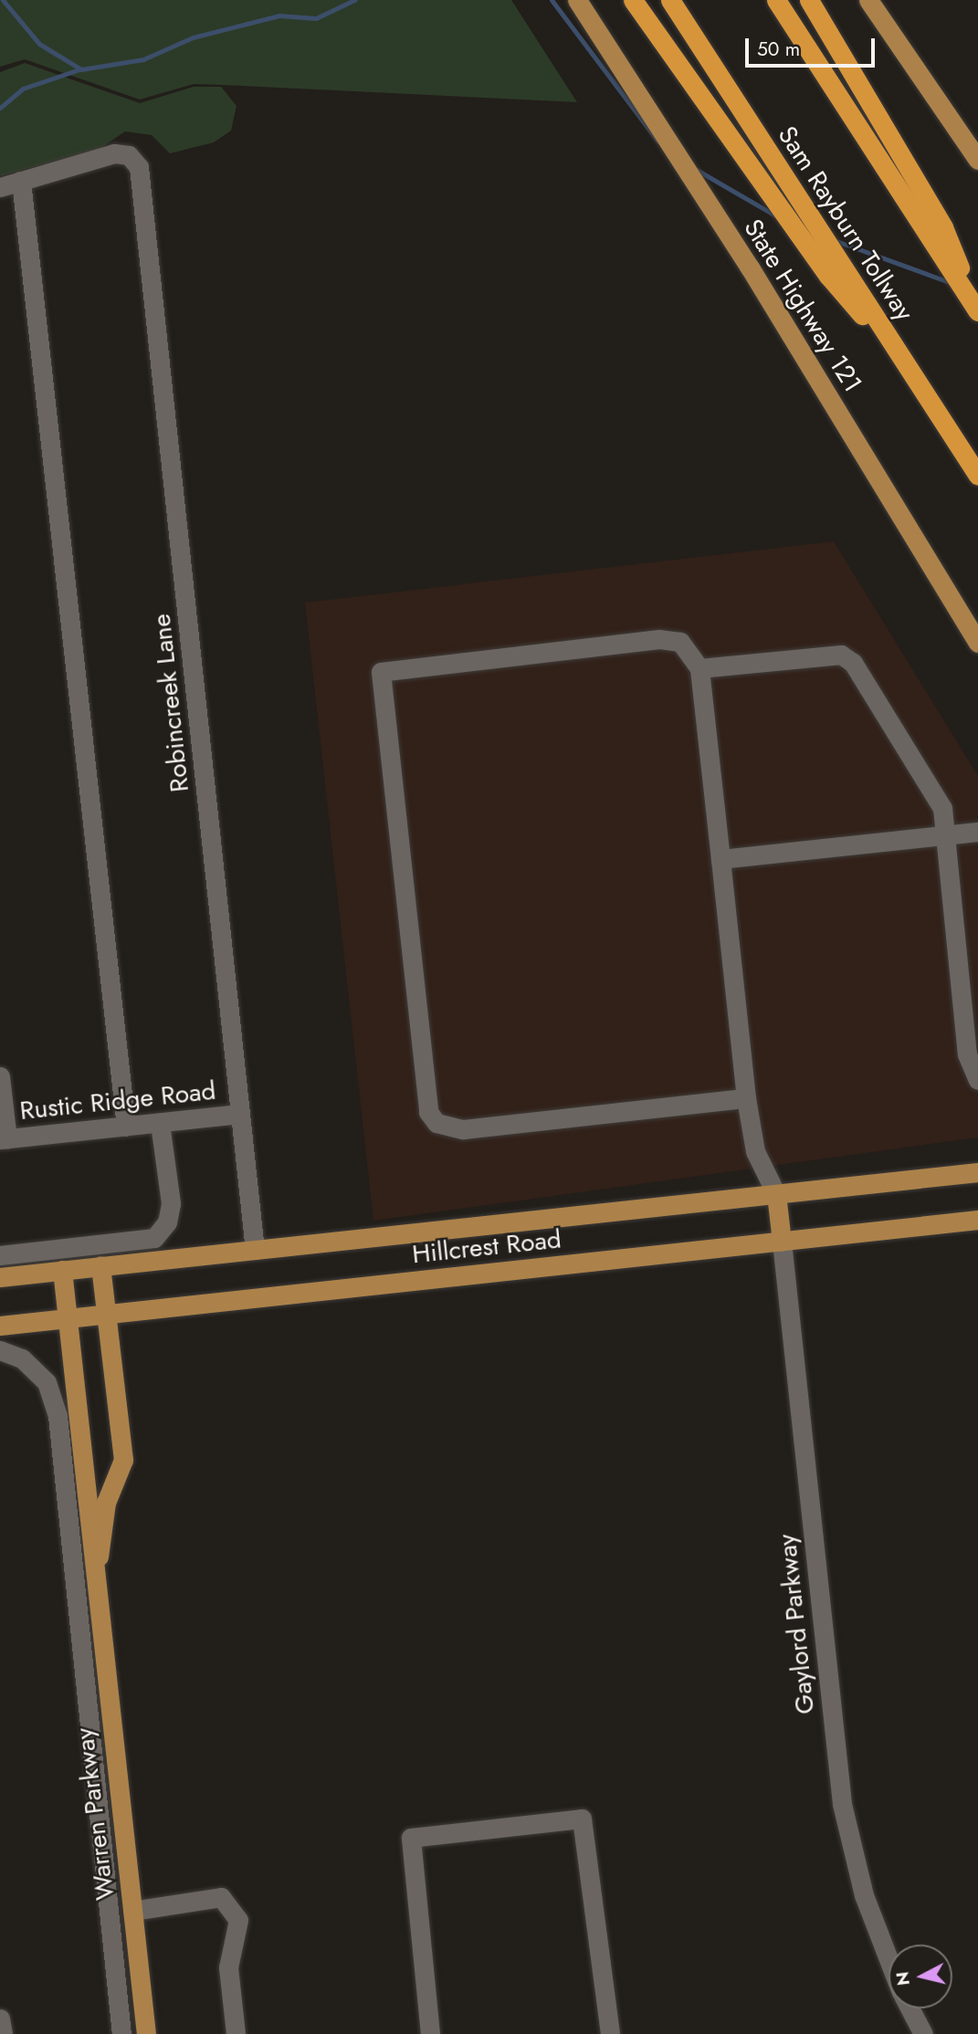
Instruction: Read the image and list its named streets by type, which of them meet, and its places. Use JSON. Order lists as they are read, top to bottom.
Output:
{
  "streets": {
    "highway": ["Sam Rayburn Tollway"],
    "main road": ["State Highway 121", "Hillcrest Road", "Warren Parkway"],
    "street": ["Robincreek Lane", "Rustic Ridge Road", "Gaylord Parkway"]
  },
  "crossings": [
    ["Robincreek Lane", "Rustic Ridge Road"],
    ["Robincreek Lane", "Hillcrest Road"],
    ["Hillcrest Road", "Gaylord Parkway"],
    ["Hillcrest Road", "Warren Parkway"]
  ],
  "scale_bar": "50 m",
  "north": "left"
}
